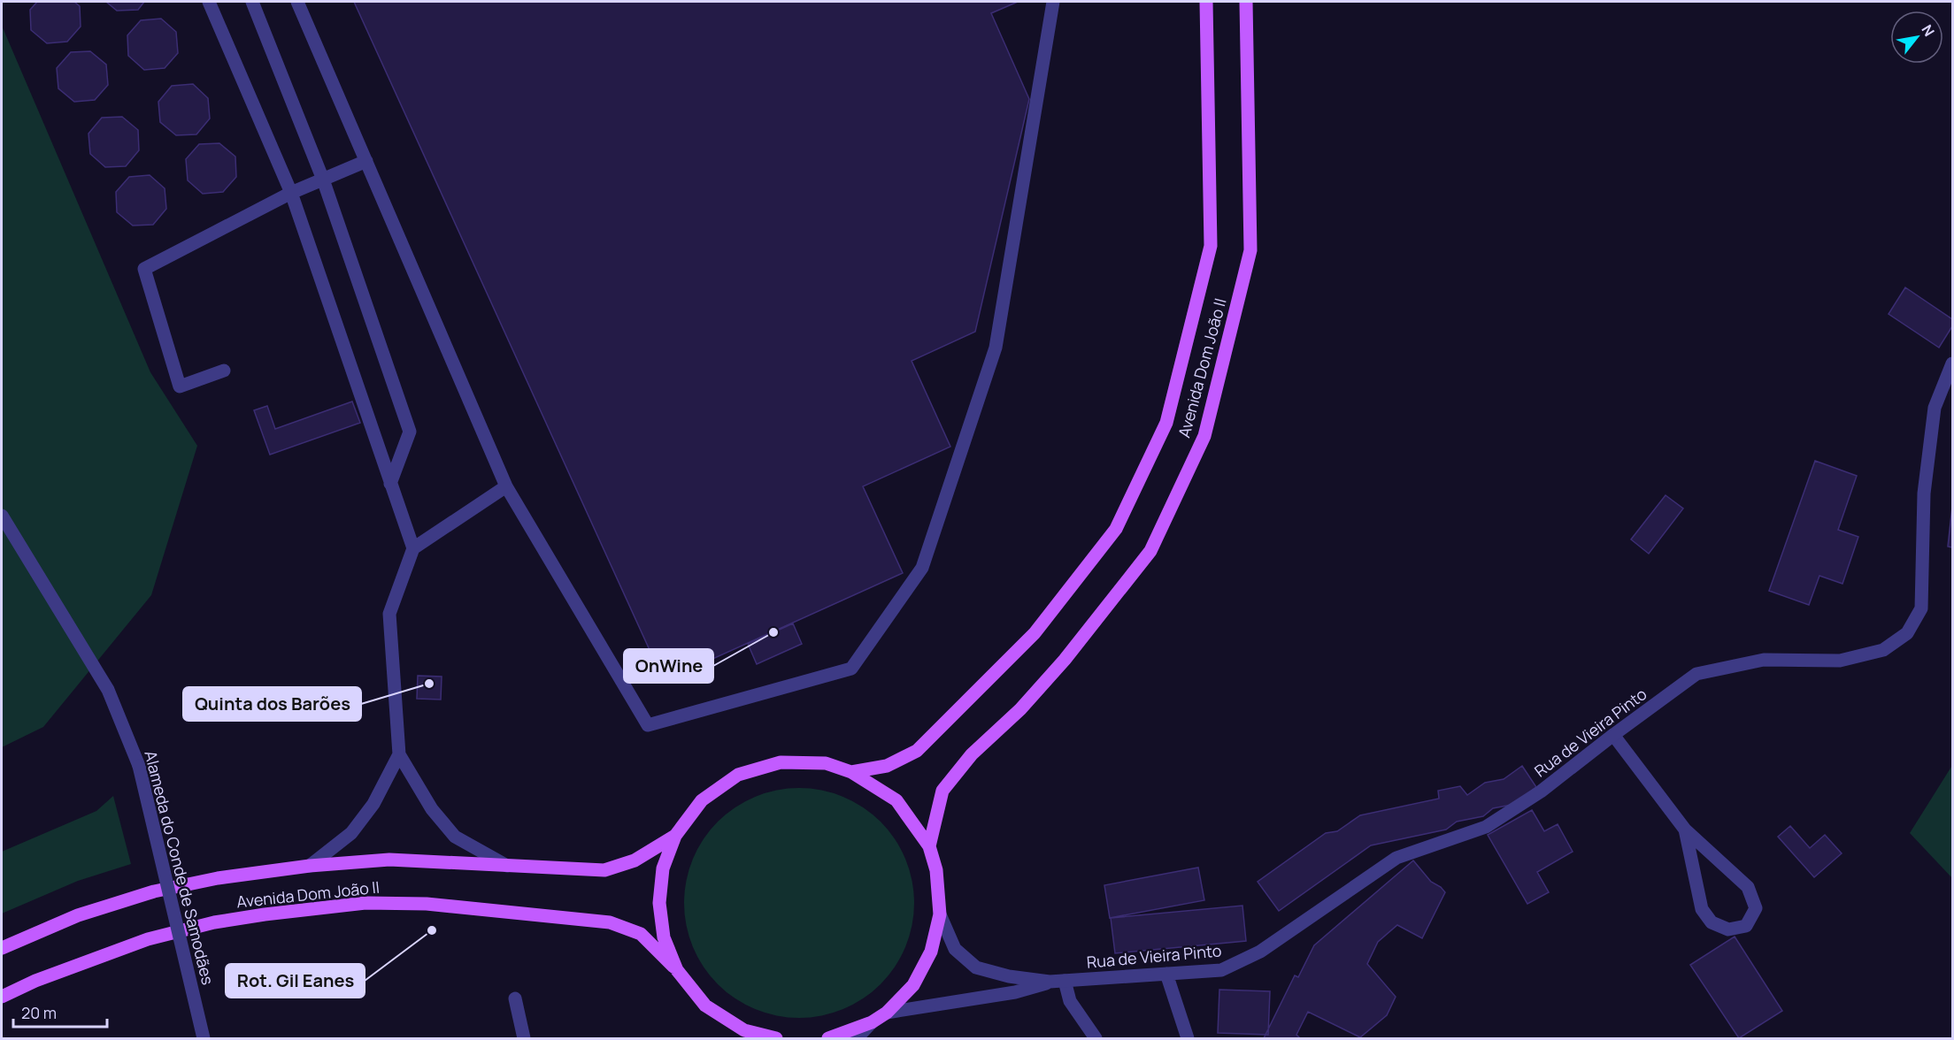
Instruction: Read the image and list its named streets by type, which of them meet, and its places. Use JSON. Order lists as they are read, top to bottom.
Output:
{
  "streets": {
    "main road": ["Avenida Dom João II"],
    "street": ["Rua de Vieira Pinto", "Alameda do Conde de Samodães"]
  },
  "places": ["OnWine", "Quinta dos Barões", "Rot. Gil Eanes"],
  "scale_bar": "20 m",
  "north": "top right"
}
